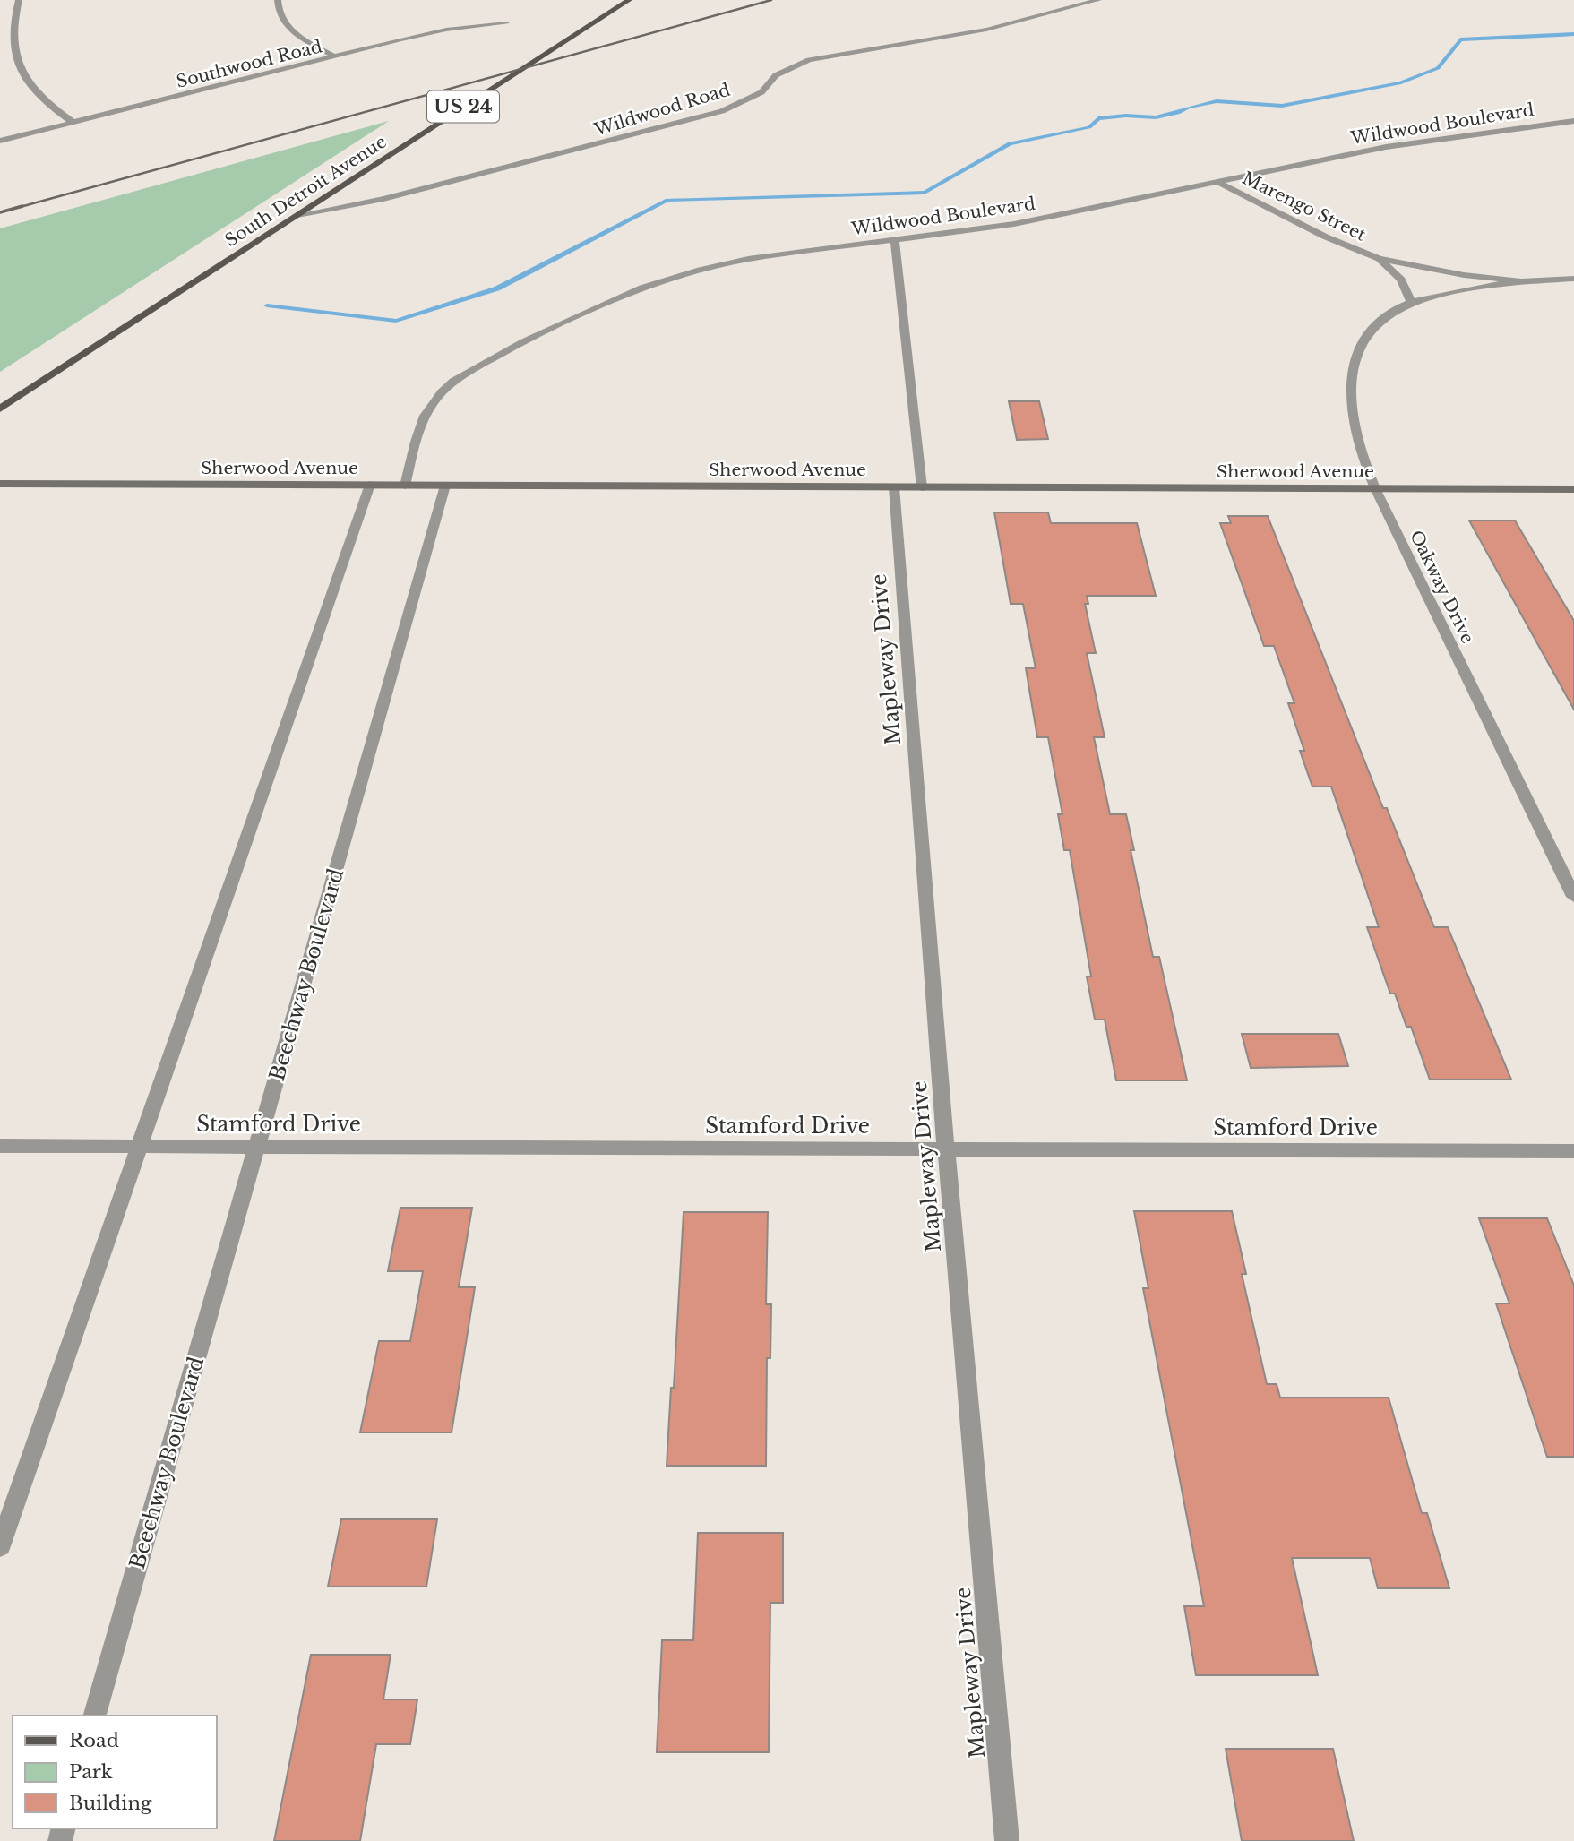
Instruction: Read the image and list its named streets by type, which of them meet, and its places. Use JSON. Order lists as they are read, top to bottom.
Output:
{
  "streets": {
    "main road": ["US 24", "South Detroit Avenue"],
    "street": [
      "Southwood Road",
      "Wildwood Road",
      "Wildwood Boulevard",
      "Marengo Street",
      "Sherwood Avenue",
      "Oakway Drive",
      "Mapleway Drive",
      "Beechway Boulevard",
      "Stamford Drive"
    ]
  },
  "crossings": [
    ["Wildwood Road", "South Detroit Avenue"],
    ["Wildwood Boulevard", "Marengo Street"],
    ["Wildwood Boulevard", "Sherwood Avenue"],
    ["Marengo Street", "Oakway Drive"],
    ["Sherwood Avenue", "Oakway Drive"],
    ["Sherwood Avenue", "Mapleway Drive"],
    ["Sherwood Avenue", "Beechway Boulevard"],
    ["Mapleway Drive", "Stamford Drive"],
    ["Beechway Boulevard", "Stamford Drive"]
  ],
  "legend": ["Road", "Park", "Building"]
}
